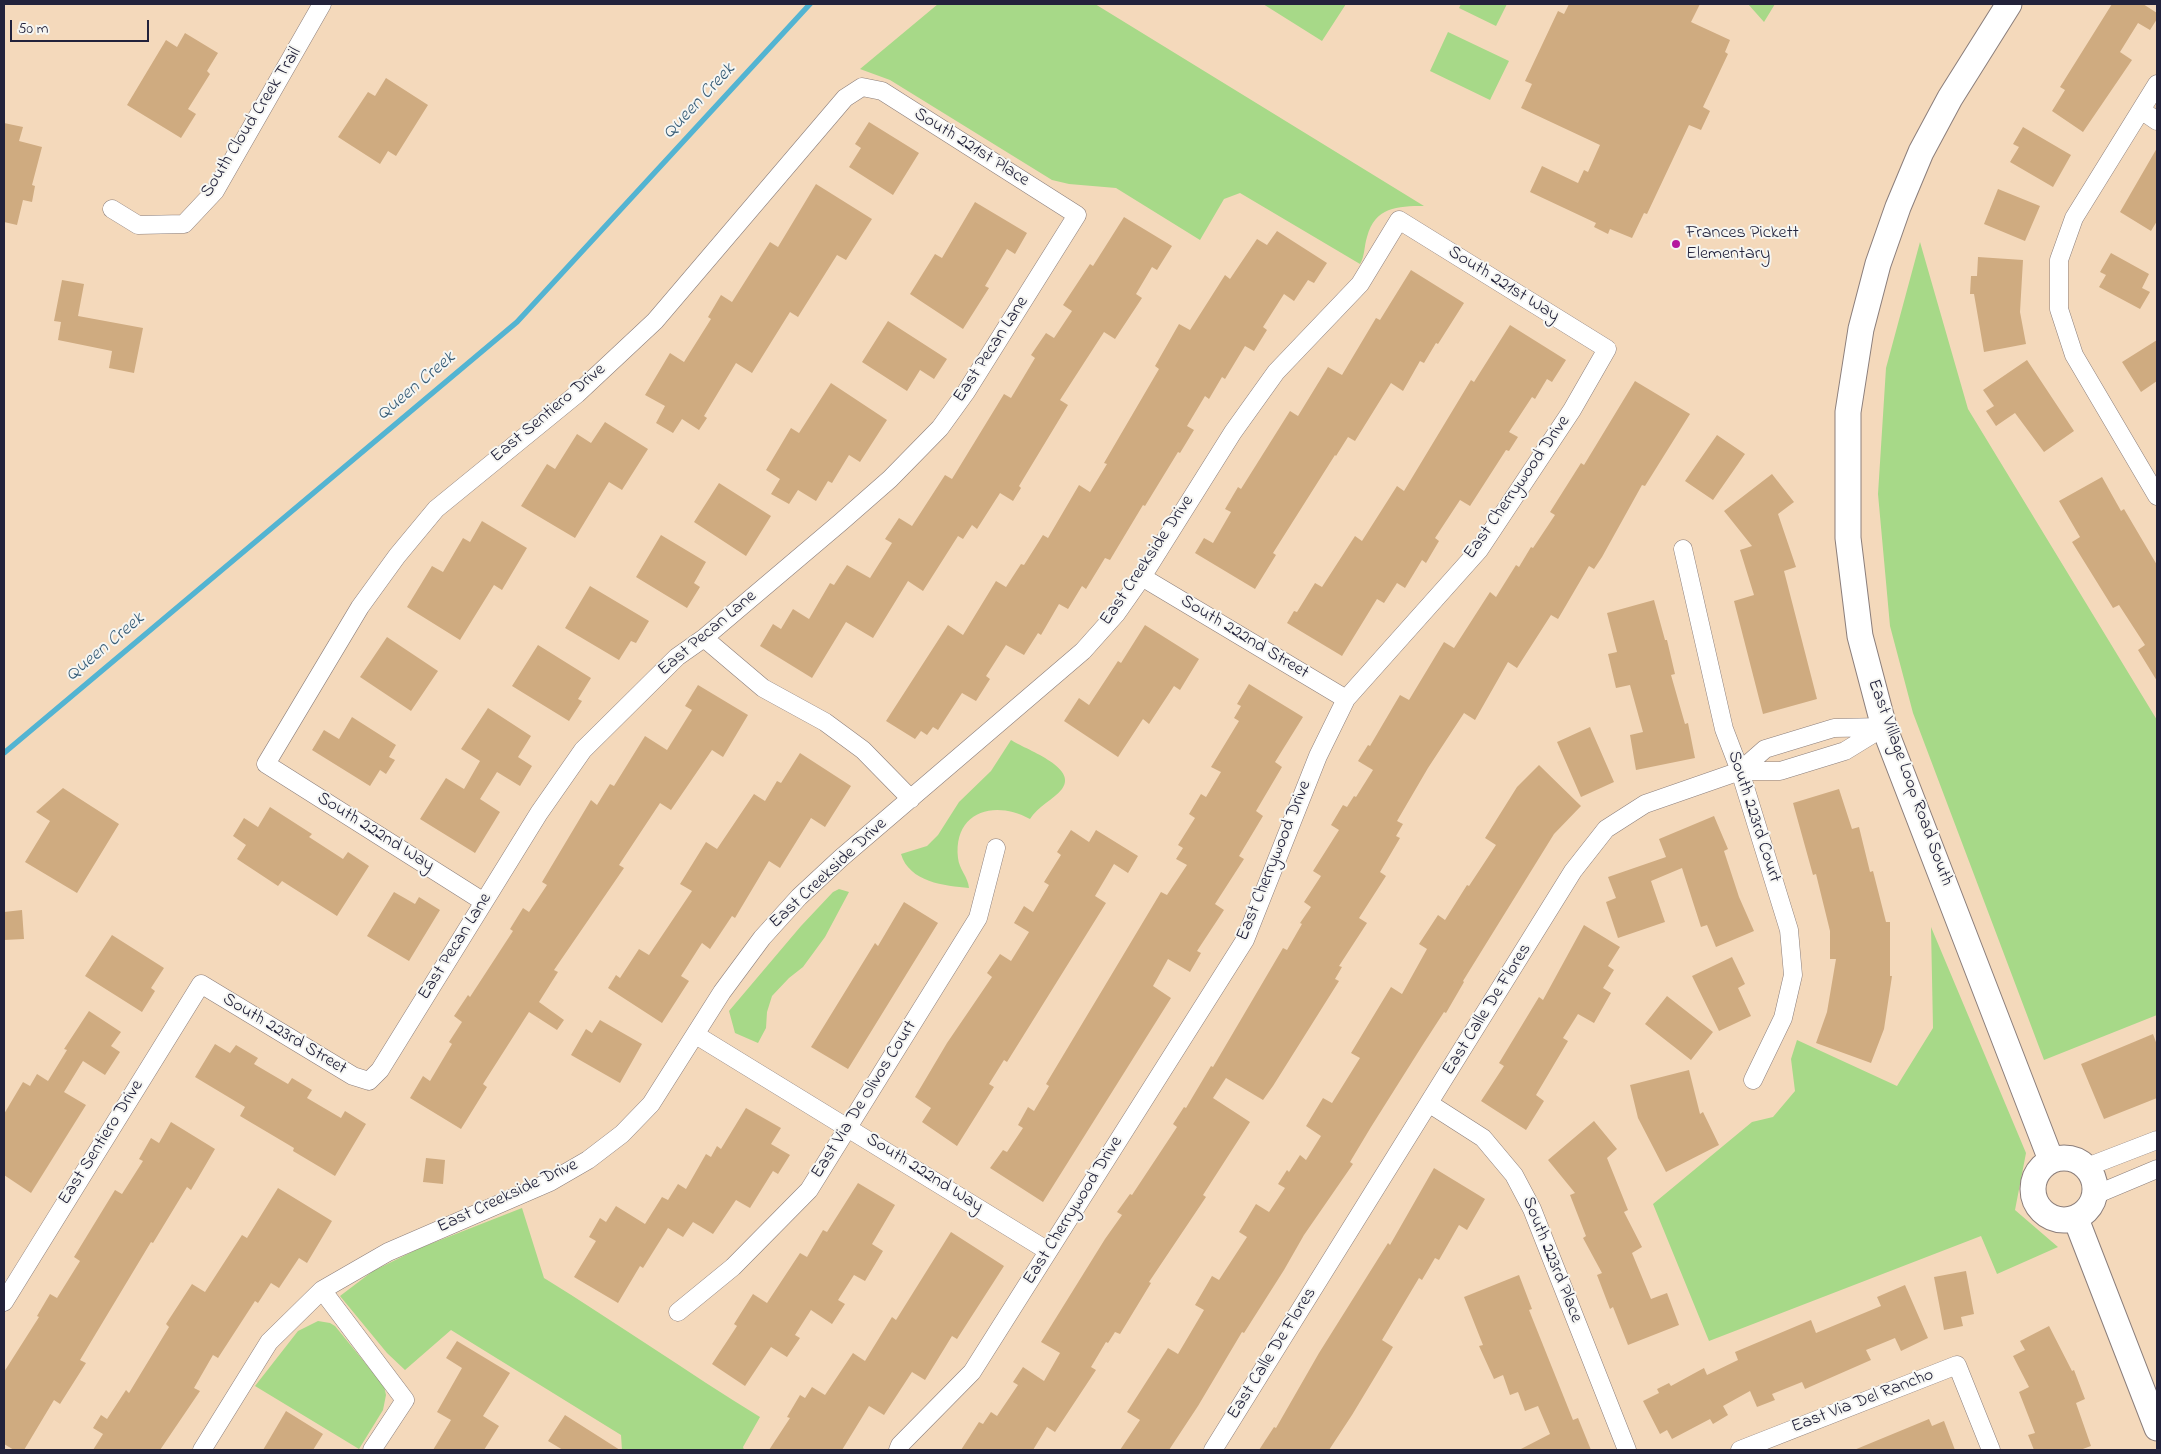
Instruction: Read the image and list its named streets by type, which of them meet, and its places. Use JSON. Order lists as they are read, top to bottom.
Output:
{
  "streets": {
    "street": [
      "South Cloud Creek Trail",
      "South 221st Place",
      "South 221st Way",
      "East Pecan Lane",
      "East Sentiero Drive",
      "East Cherrywood Drive",
      "East Creekside Drive",
      "South 222nd Street",
      "East Village Loop Road South",
      "South 223rd Court",
      "South 222nd Way",
      "East Calle De Flores",
      "South 223rd Street",
      "East Via De Olivos Court",
      "South 223rd Place",
      "East Via Del Rancho"
    ]
  },
  "crossings": [
    ["South 221st Place", "East Pecan Lane"],
    ["South 221st Place", "East Sentiero Drive"],
    ["South 221st Way", "East Cherrywood Drive"],
    ["South 221st Way", "East Creekside Drive"],
    ["East Pecan Lane", "South 222nd Way"],
    ["East Pecan Lane", "South 223rd Street"],
    ["East Sentiero Drive", "South 222nd Way"],
    ["East Sentiero Drive", "South 223rd Street"],
    ["East Cherrywood Drive", "South 222nd Street"],
    ["East Cherrywood Drive", "South 222nd Way"],
    ["East Creekside Drive", "South 222nd Street"],
    ["East Creekside Drive", "South 222nd Way"],
    ["East Village Loop Road South", "East Calle De Flores"],
    ["South 223rd Court", "East Calle De Flores"],
    ["South 222nd Way", "East Via De Olivos Court"],
    ["East Calle De Flores", "South 223rd Place"]
  ],
  "water": ["Queen Creek"],
  "places": ["Frances Pickett Elementary"],
  "scale_bar": "50 m"
}
